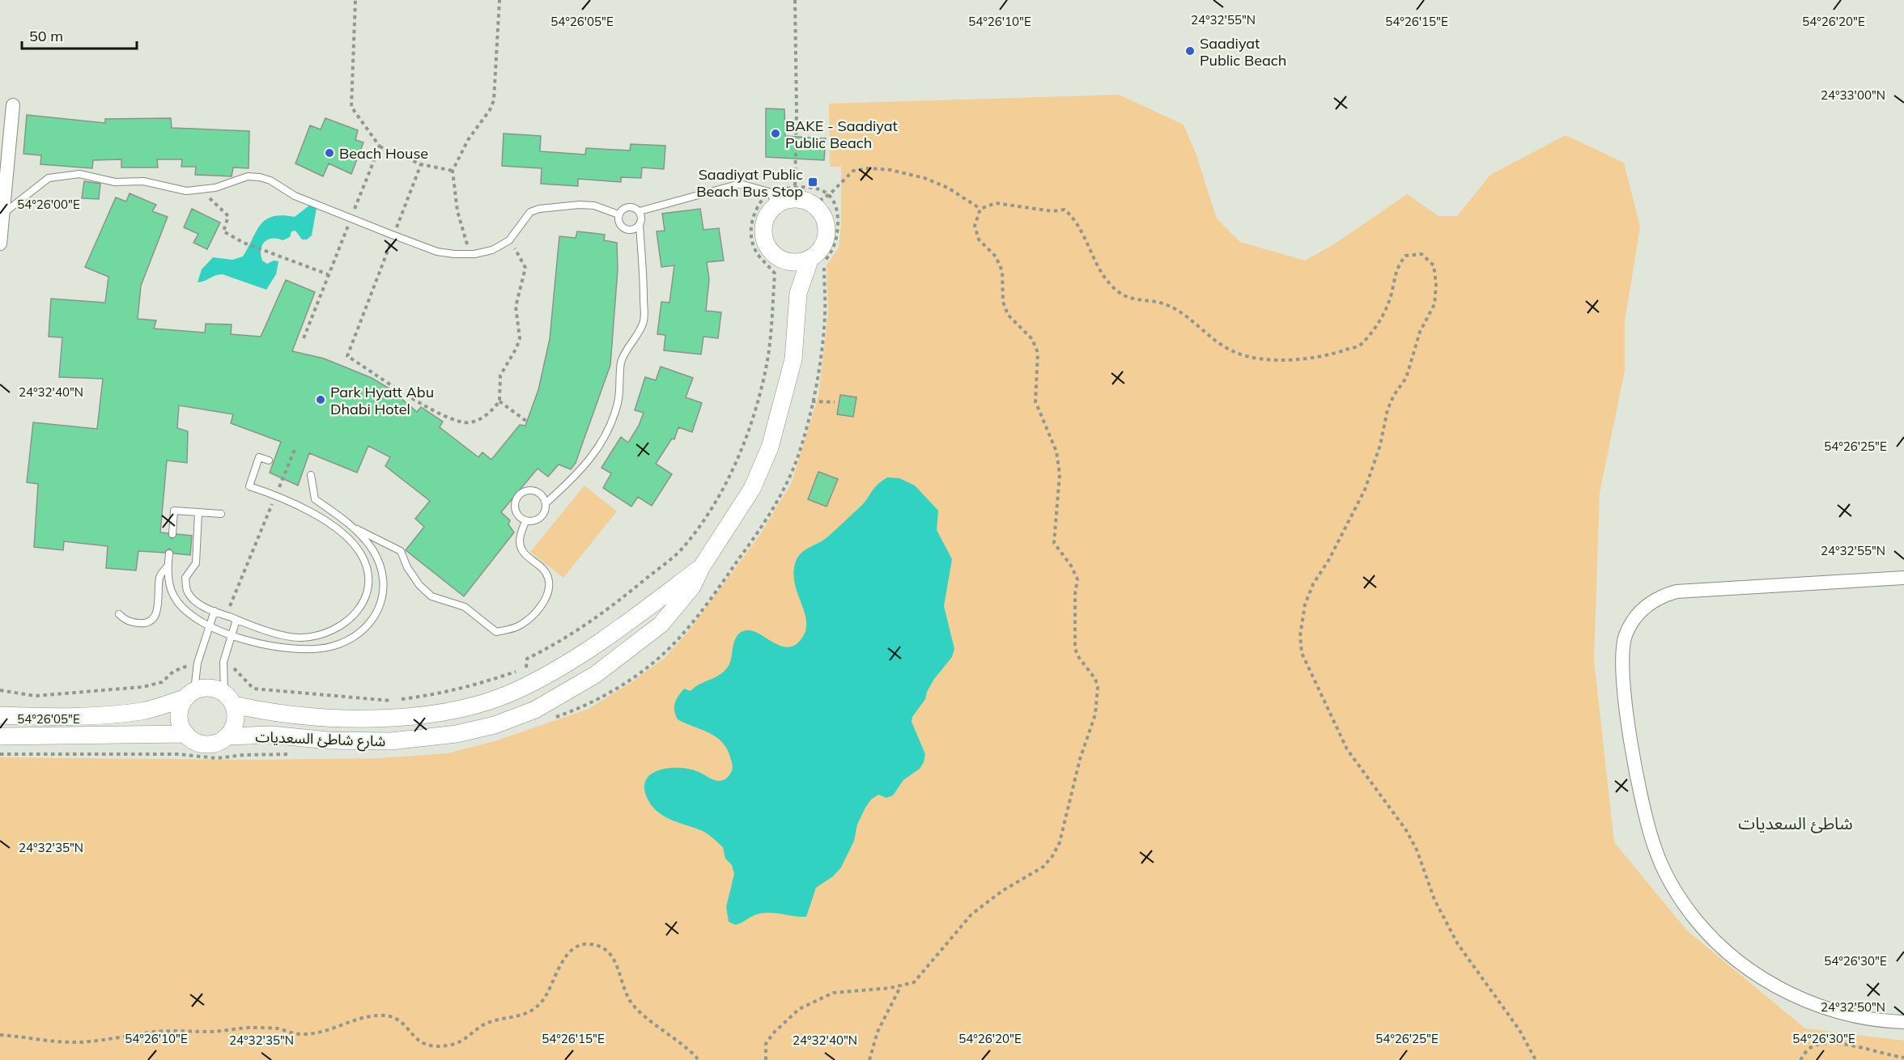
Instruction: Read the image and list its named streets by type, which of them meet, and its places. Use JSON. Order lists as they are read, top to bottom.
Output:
{
  "streets": {
    "street": ["شارع شاطئ السعديات"]
  },
  "districts": ["شاطئ السعديات"],
  "places": {
    "other": [
      "Saadiyat Public Beach",
      "BAKE - Saadiyat Public Beach",
      "Beach House",
      "Park Hyatt Abu Dhabi Hotel"
    ],
    "transit": ["Saadiyat Public Beach Bus Stop"]
  },
  "scale_bar": "50 m",
  "coordinates": [
    "24°32'55\"N",
    "54°26'05\"E",
    "54°26'10\"E",
    "54°26'15\"E",
    "54°26'20\"E",
    "24°33'00\"N",
    "54°26'00\"E",
    "24°32'40\"N",
    "54°26'25\"E",
    "24°32'35\"N",
    "54°26'30\"E",
    "24°32'50\"N"
  ]
}
